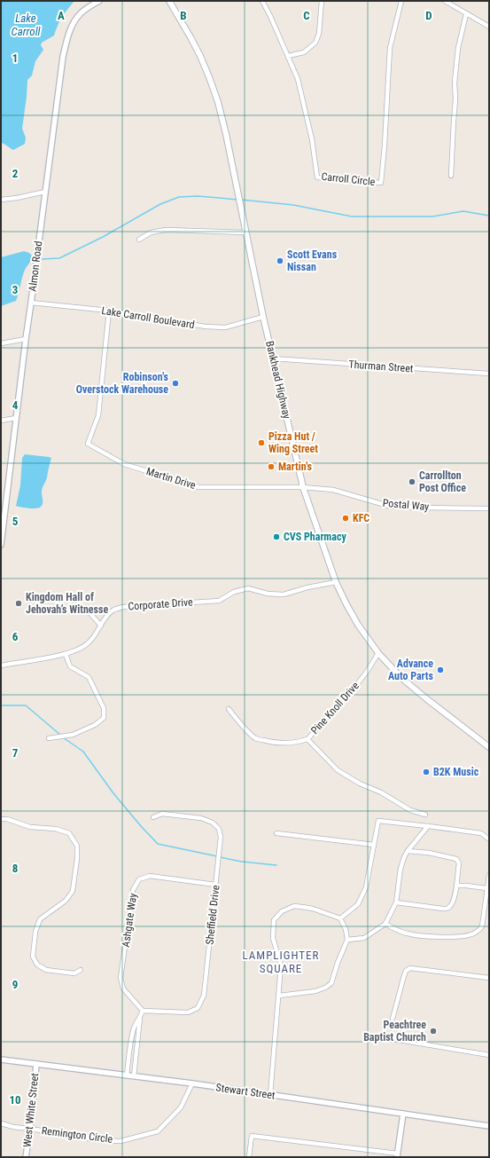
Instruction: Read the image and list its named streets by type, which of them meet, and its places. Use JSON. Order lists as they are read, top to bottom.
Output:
{
  "streets": {
    "main road": ["Bankhead Highway"],
    "street": [
      "Carroll Circle",
      "Almon Road",
      "Lake Carroll Boulevard",
      "Thurman Street",
      "Martin Drive",
      "Postal Way",
      "Corporate Drive",
      "Pine Knoll Drive",
      "Sheffield Drive",
      "Ashgate Way",
      "Stewart Street",
      "West White Street",
      "Remington Circle"
    ]
  },
  "crossings": [
    ["Almon Road", "Lake Carroll Boulevard"],
    ["Lake Carroll Boulevard", "Bankhead Highway"],
    ["Lake Carroll Boulevard", "Martin Drive"],
    ["Thurman Street", "Bankhead Highway"],
    ["Bankhead Highway", "Martin Drive"],
    ["Bankhead Highway", "Postal Way"],
    ["Bankhead Highway", "Corporate Drive"],
    ["Bankhead Highway", "Pine Knoll Drive"],
    ["Martin Drive", "Postal Way"],
    ["Sheffield Drive", "Ashgate Way"],
    ["Stewart Street", "West White Street"],
    ["Stewart Street", "Remington Circle"],
    ["West White Street", "Remington Circle"]
  ],
  "districts": ["LAMPLIGHTER SQUARE"],
  "water": ["Lake Carroll"],
  "places": [
    "Scott Evans Nissan",
    "Robinson's Overstock Warehouse",
    "Pizza Hut / Wing Street",
    "Martin's",
    "Carrollton Post Office",
    "KFC",
    "CVS Pharmacy",
    "Kingdom Hall of Jehovah’s Witnesse",
    "Advance Auto Parts",
    "B2K Music",
    "Peachtree Baptist Church"
  ],
  "grid": {
    "columns": [
      "A",
      "B",
      "C",
      "D"
    ],
    "rows": [
      "1",
      "2",
      "3",
      "4",
      "5",
      "6",
      "7",
      "8",
      "9",
      "10"
    ]
  }
}
